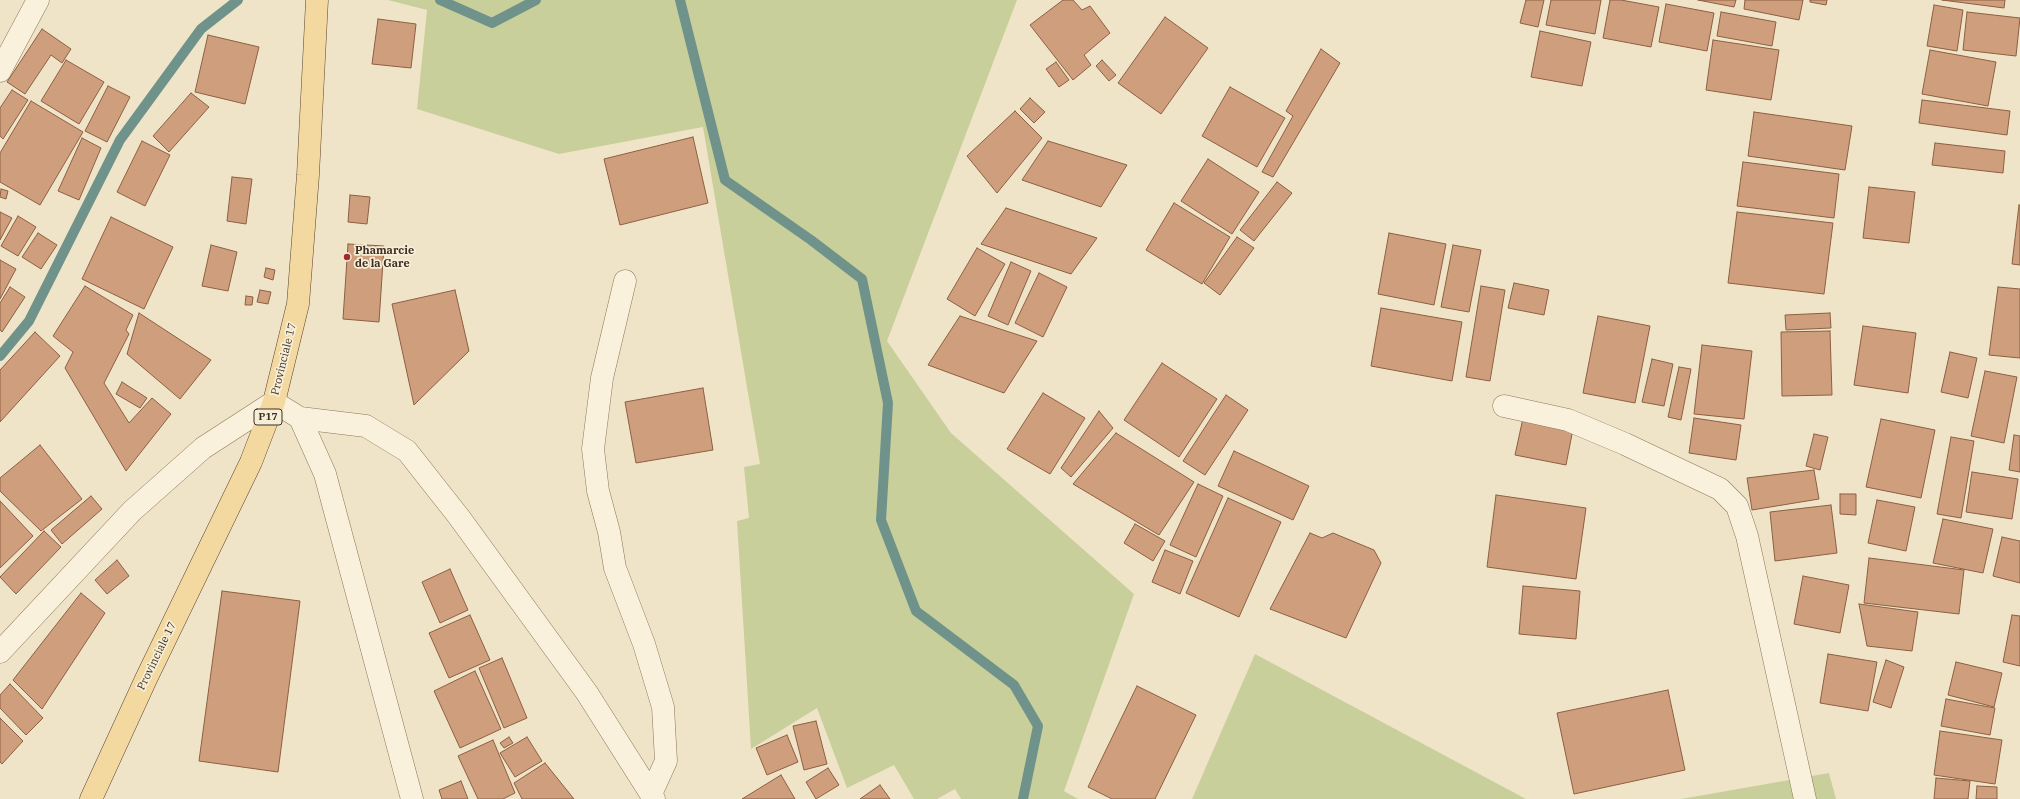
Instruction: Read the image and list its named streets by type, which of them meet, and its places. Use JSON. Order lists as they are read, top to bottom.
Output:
{
  "streets": {
    "main road": ["Provinciale 17", "P17"]
  },
  "places": ["Phamarcie de la Gare"]
}
